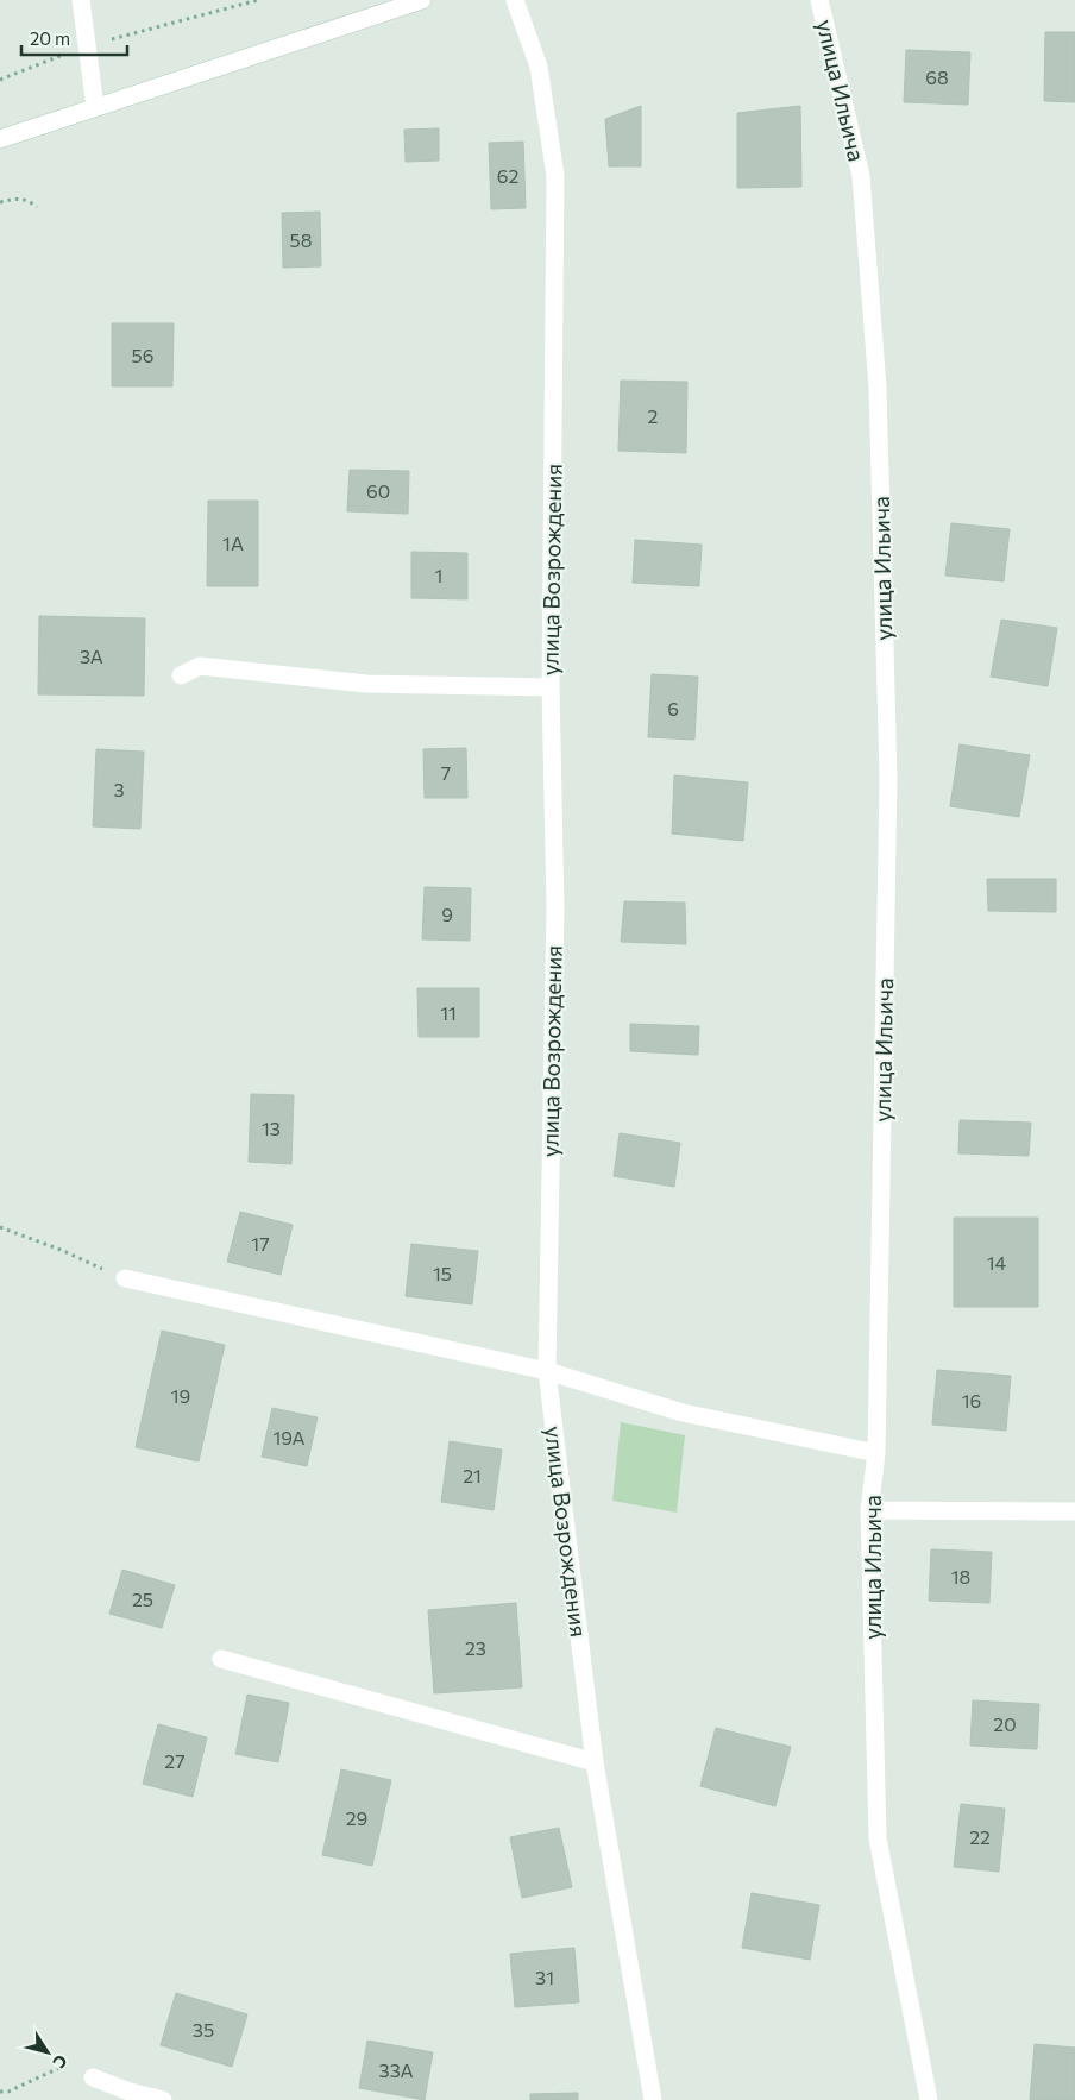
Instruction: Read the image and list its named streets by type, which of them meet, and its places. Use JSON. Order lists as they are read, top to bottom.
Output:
{
  "streets": {
    "street": ["улица Ильича", "улица Возрождения"]
  },
  "house_numbers": [
    "68",
    "62",
    "58",
    "56",
    "2",
    "60",
    "1А",
    "1",
    "3А",
    "6",
    "7",
    "3",
    "9",
    "11",
    "13",
    "17",
    "14",
    "15",
    "19",
    "16",
    "19А",
    "21",
    "18",
    "25",
    "23",
    "20",
    "27",
    "29",
    "22",
    "31",
    "35",
    "33А"
  ],
  "scale_bar": "20 m",
  "north": "bottom right"
}
